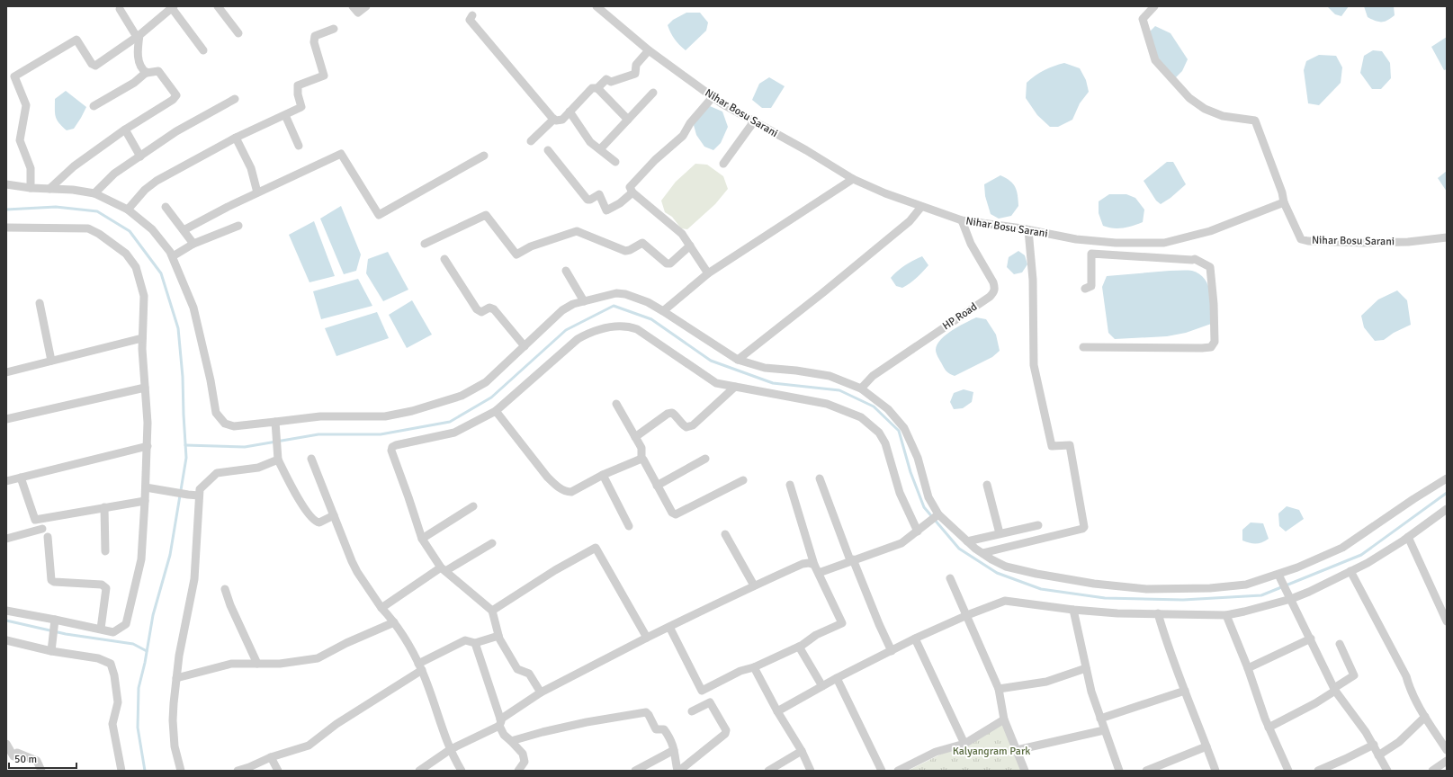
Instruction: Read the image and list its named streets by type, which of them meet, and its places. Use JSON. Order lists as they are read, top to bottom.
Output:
{
  "streets": {
    "street": ["Nihar Bosu Sarani", "HP Road"]
  },
  "crossings": [
    ["Nihar Bosu Sarani", "HP Road"]
  ],
  "parks": ["Kalyangram Park"],
  "scale_bar": "50 m"
}
